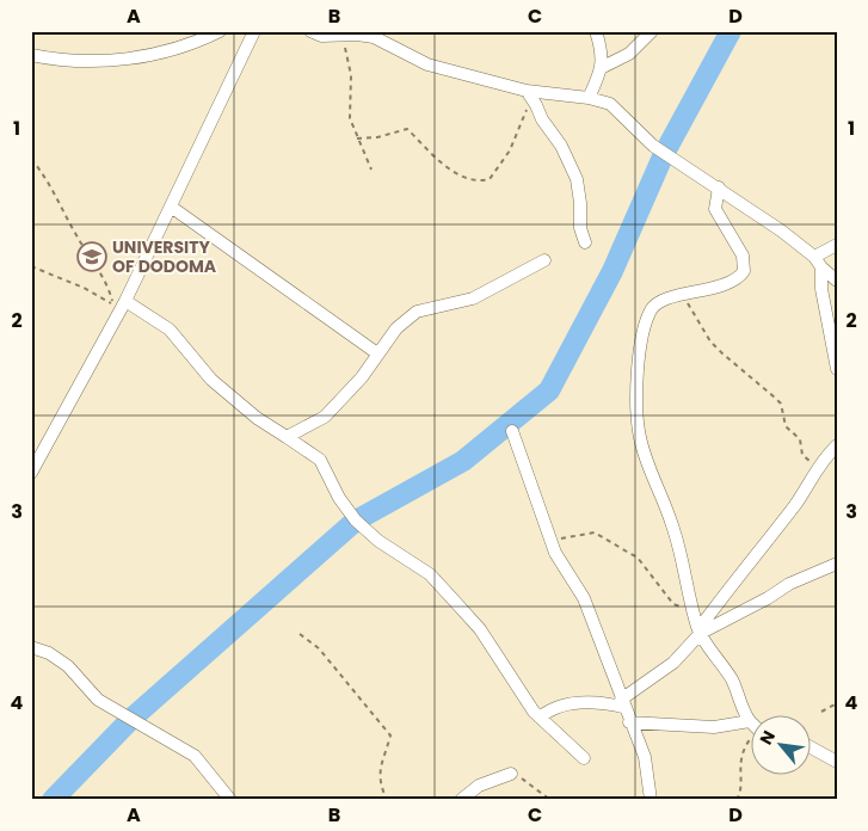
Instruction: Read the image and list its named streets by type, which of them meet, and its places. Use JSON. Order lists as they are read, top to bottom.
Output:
{
  "places": {
    "school or university": ["UNIVERSITY OF DODOMA"]
  },
  "north": "top left",
  "grid": {
    "columns": [
      "A",
      "B",
      "C",
      "D"
    ],
    "rows": [
      "1",
      "2",
      "3",
      "4"
    ]
  }
}
